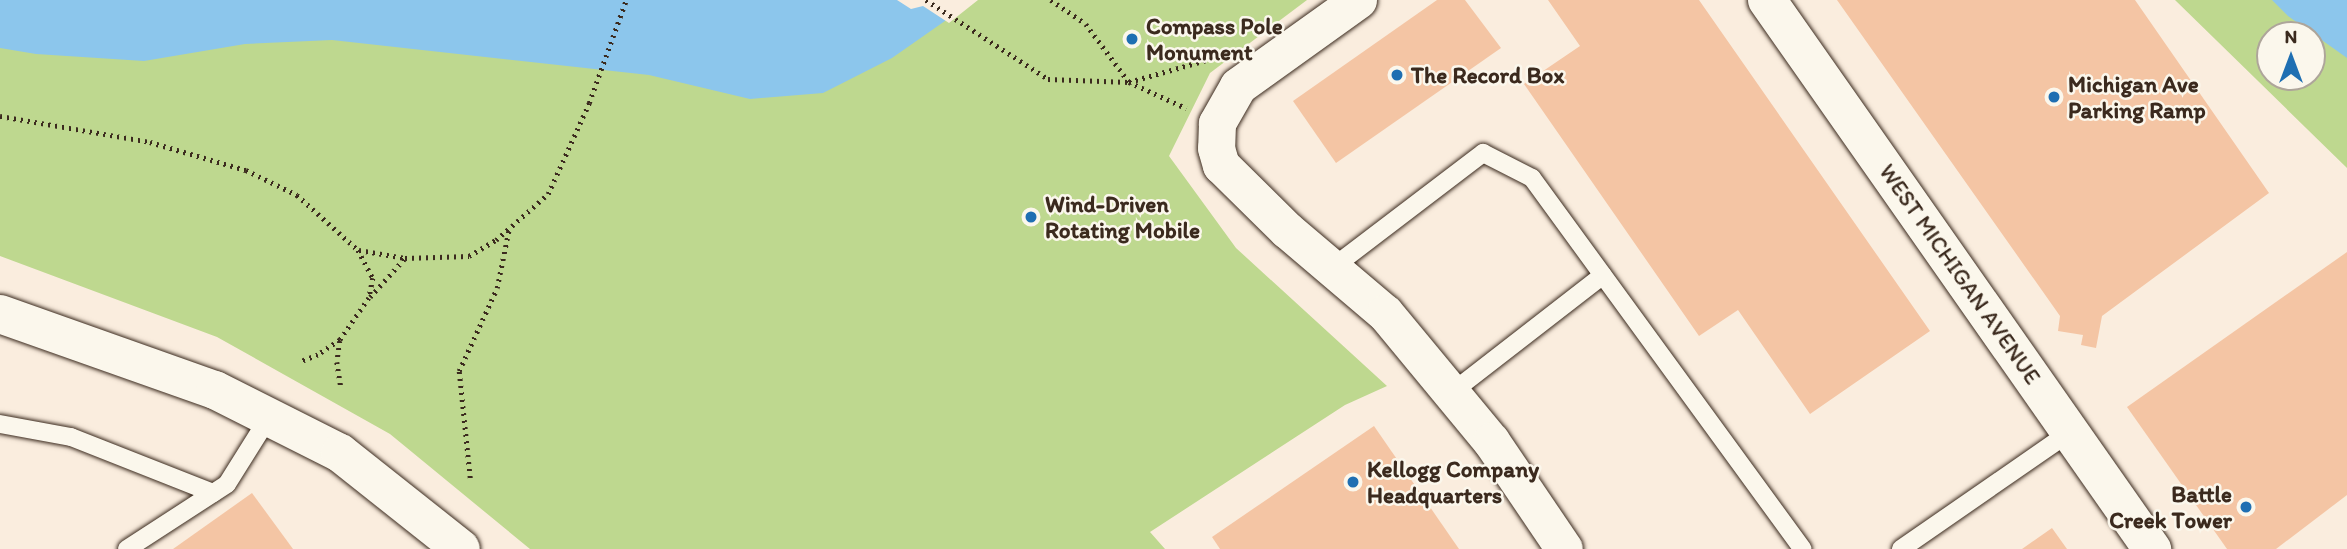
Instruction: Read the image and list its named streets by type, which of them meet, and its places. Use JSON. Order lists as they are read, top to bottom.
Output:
{
  "streets": {
    "main road": ["WEST MICHIGAN AVENUE"]
  },
  "places": [
    "Compass Pole Monument",
    "The Record Box",
    "Michigan Ave Parking Ramp",
    "Wind-Driven Rotating Mobile",
    "Kellogg Company Headquarters",
    "Battle Creek Tower"
  ],
  "north": "top"
}
